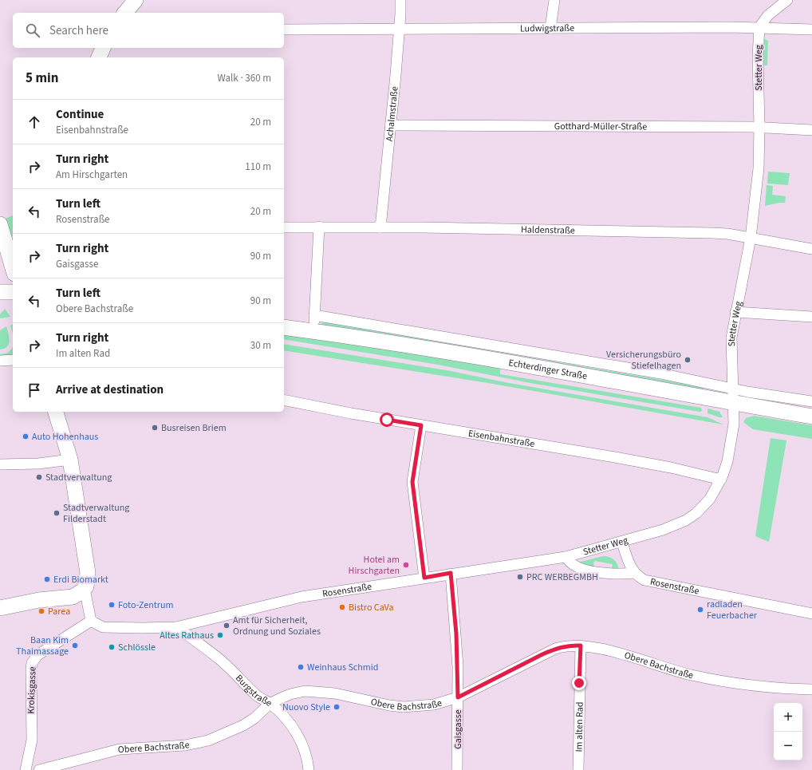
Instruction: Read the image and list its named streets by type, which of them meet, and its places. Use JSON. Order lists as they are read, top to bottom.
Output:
{
  "streets": {
    "main road": ["Echterdinger Straße"],
    "street": [
      "Ludwigstraße",
      "Stetter Weg",
      "Achalmstraße",
      "Gotthard-Müller-Straße",
      "Haldenstraße",
      "Eisenbahnstraße",
      "Rosenstraße",
      "Obere Bachstraße",
      "Burgstraße",
      "Krokisgasse",
      "Im alten Rad",
      "Gaisgasse"
    ]
  },
  "crossings": [
    ["Ludwigstraße", "Stetter Weg"],
    ["Ludwigstraße", "Achalmstraße"],
    ["Stetter Weg", "Gotthard-Müller-Straße"],
    ["Stetter Weg", "Haldenstraße"],
    ["Stetter Weg", "Echterdinger Straße"],
    ["Stetter Weg", "Eisenbahnstraße"],
    ["Stetter Weg", "Rosenstraße"],
    ["Achalmstraße", "Gotthard-Müller-Straße"],
    ["Achalmstraße", "Haldenstraße"],
    ["Rosenstraße", "Burgstraße"],
    ["Rosenstraße", "Krokisgasse"],
    ["Rosenstraße", "Gaisgasse"],
    ["Obere Bachstraße", "Burgstraße"],
    ["Obere Bachstraße", "Im alten Rad"],
    ["Obere Bachstraße", "Gaisgasse"]
  ],
  "places": [
    "Versicherungsbüro Stiefelhagen",
    "Busreisen Briem",
    "Auto Hohenhaus",
    "Stadtverwaltung",
    "Stadtverwaltung Filderstadt",
    "Hotel am Hirschgarten",
    "PRC WERBEGMBH",
    "Erdi Biomarkt",
    "Foto-Zentrum",
    "Bistro CaVa",
    "radladen Feuerbacher",
    "Parea",
    "Amt für Sicherheit, Ordnung und Soziales",
    "Altes Rathaus",
    "Baan Kim Thaimassage",
    "Schlössle",
    "Weinhaus Schmid",
    "Nuovo Style"
  ],
  "page": {
    "search": "Search here",
    "heading": ["5 min", "Walk · 360 m"],
    "list": [
      ["Continue", "Eisenbahnstraße", "20 m"],
      ["Turn right", "Am Hirschgarten", "110 m"],
      ["Turn left", "Rosenstraße", "20 m"],
      ["Turn right", "Gaisgasse", "90 m"],
      ["Turn left", "Obere Bachstraße", "90 m"],
      ["Turn right", "Im alten Rad", "30 m"],
      "Arrive at destination"
    ],
    "map_buttons": ["+", "−"]
  }
}
